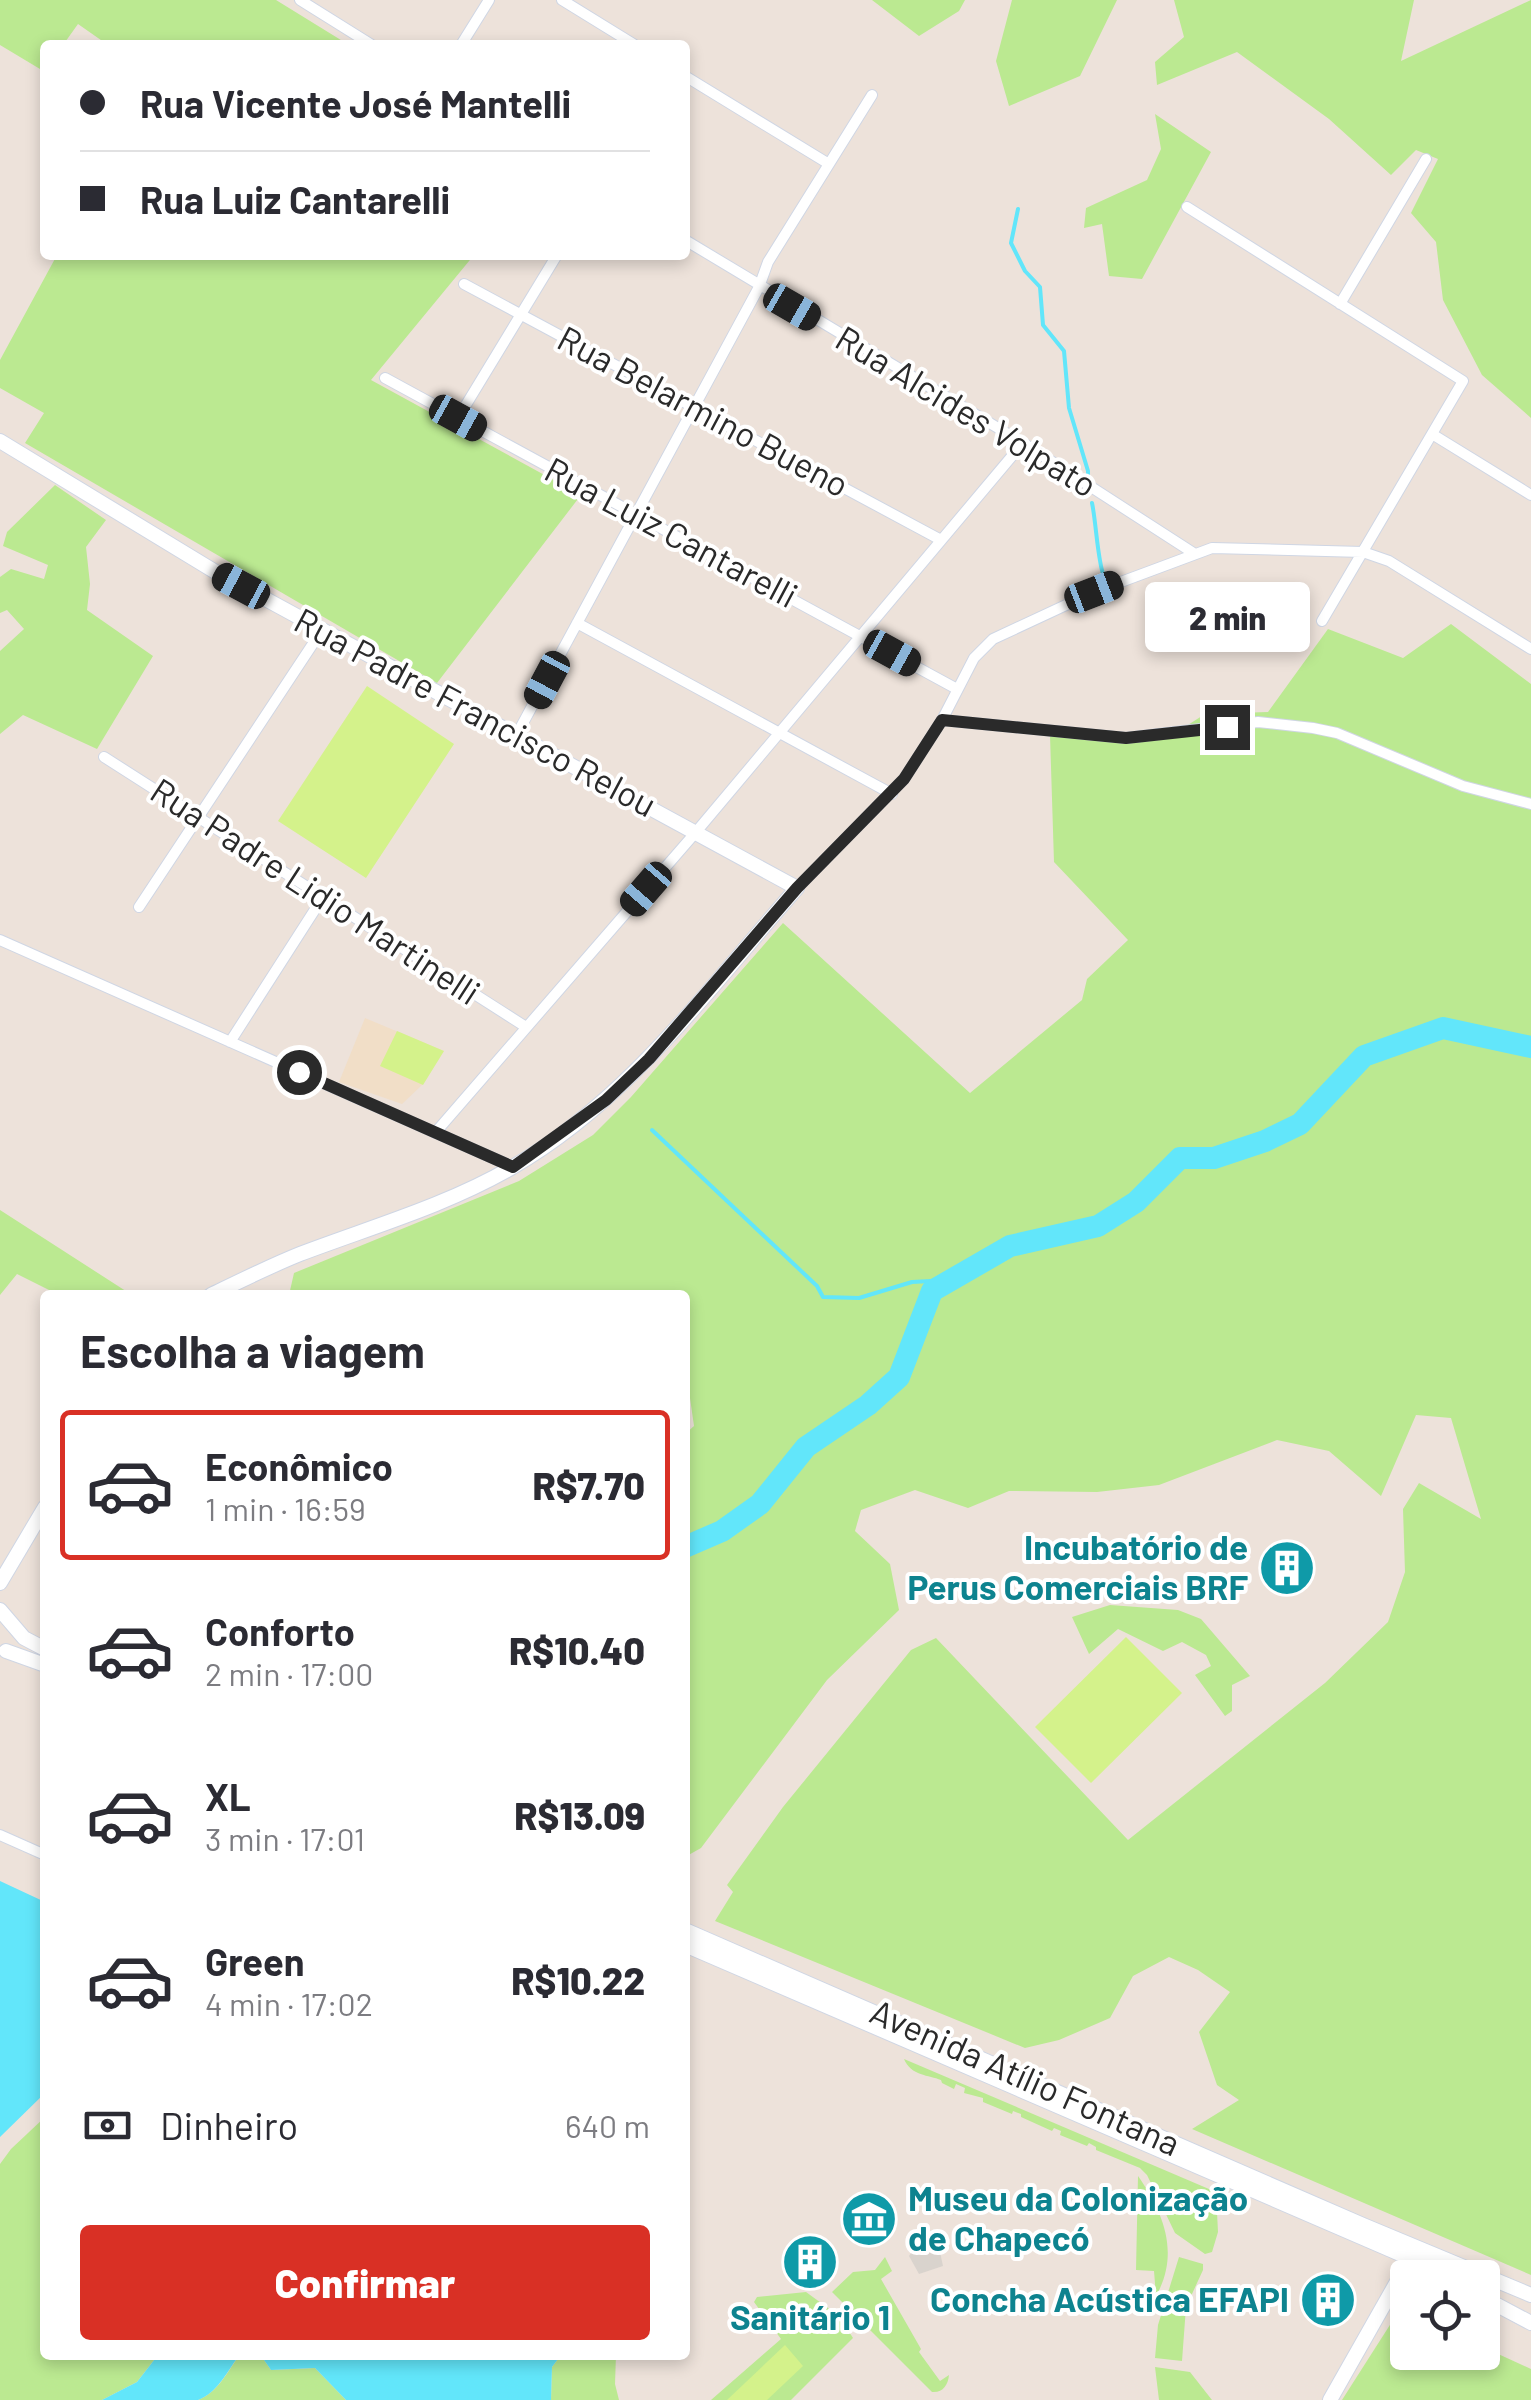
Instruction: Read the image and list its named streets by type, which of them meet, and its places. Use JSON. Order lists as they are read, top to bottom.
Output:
{
  "streets": {
    "main road": ["Rua Padre Francisco Relou", "Avenida Atílio Fontana"],
    "street": [
      "Rua Belarmino Bueno",
      "Rua Alcides Volpato",
      "Rua Luiz Cantarelli",
      "Rua Padre Lidio Martinelli"
    ]
  },
  "places": {
    "building": ["Incubatório de Perus Comerciais BRF", "Sanitário 1", "Concha Acústica EFAPI"],
    "museum": ["Museu da Colonização de Chapecó"]
  },
  "page": {
    "banner": ["Rua Vicente José Mantelli", "Rua Luiz Cantarelli"],
    "bubble": "2 min",
    "heading": "Escolha a viagem",
    "list": [
      {
        "name": "Econômico",
        "note": "1 min · 16:59",
        "value": "R$7.70"
      },
      {
        "name": "Conforto",
        "note": "2 min · 17:00",
        "value": "R$10.40"
      },
      {
        "name": "XL",
        "note": "3 min · 17:01",
        "value": "R$13.09"
      },
      {
        "name": "Green",
        "note": "4 min · 17:02",
        "value": "R$10.22"
      }
    ],
    "pay": ["Dinheiro", "640 m"],
    "buttons": "Confirmar"
  }
}
